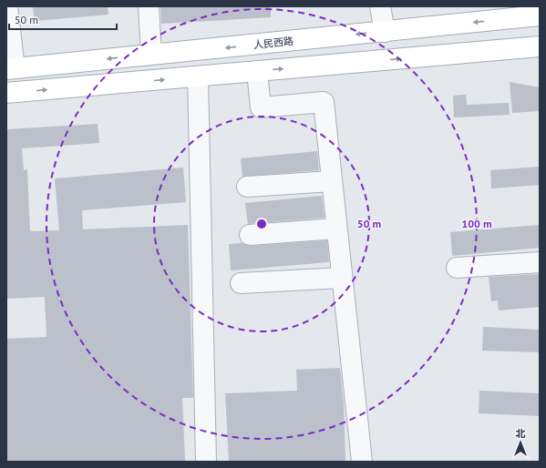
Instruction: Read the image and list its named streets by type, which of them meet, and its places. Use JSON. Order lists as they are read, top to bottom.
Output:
{
  "streets": {
    "main road": ["人民西路"]
  },
  "scale_bar": "50 m",
  "north": "top",
  "rings": ["50 m", "100 m"]
}
